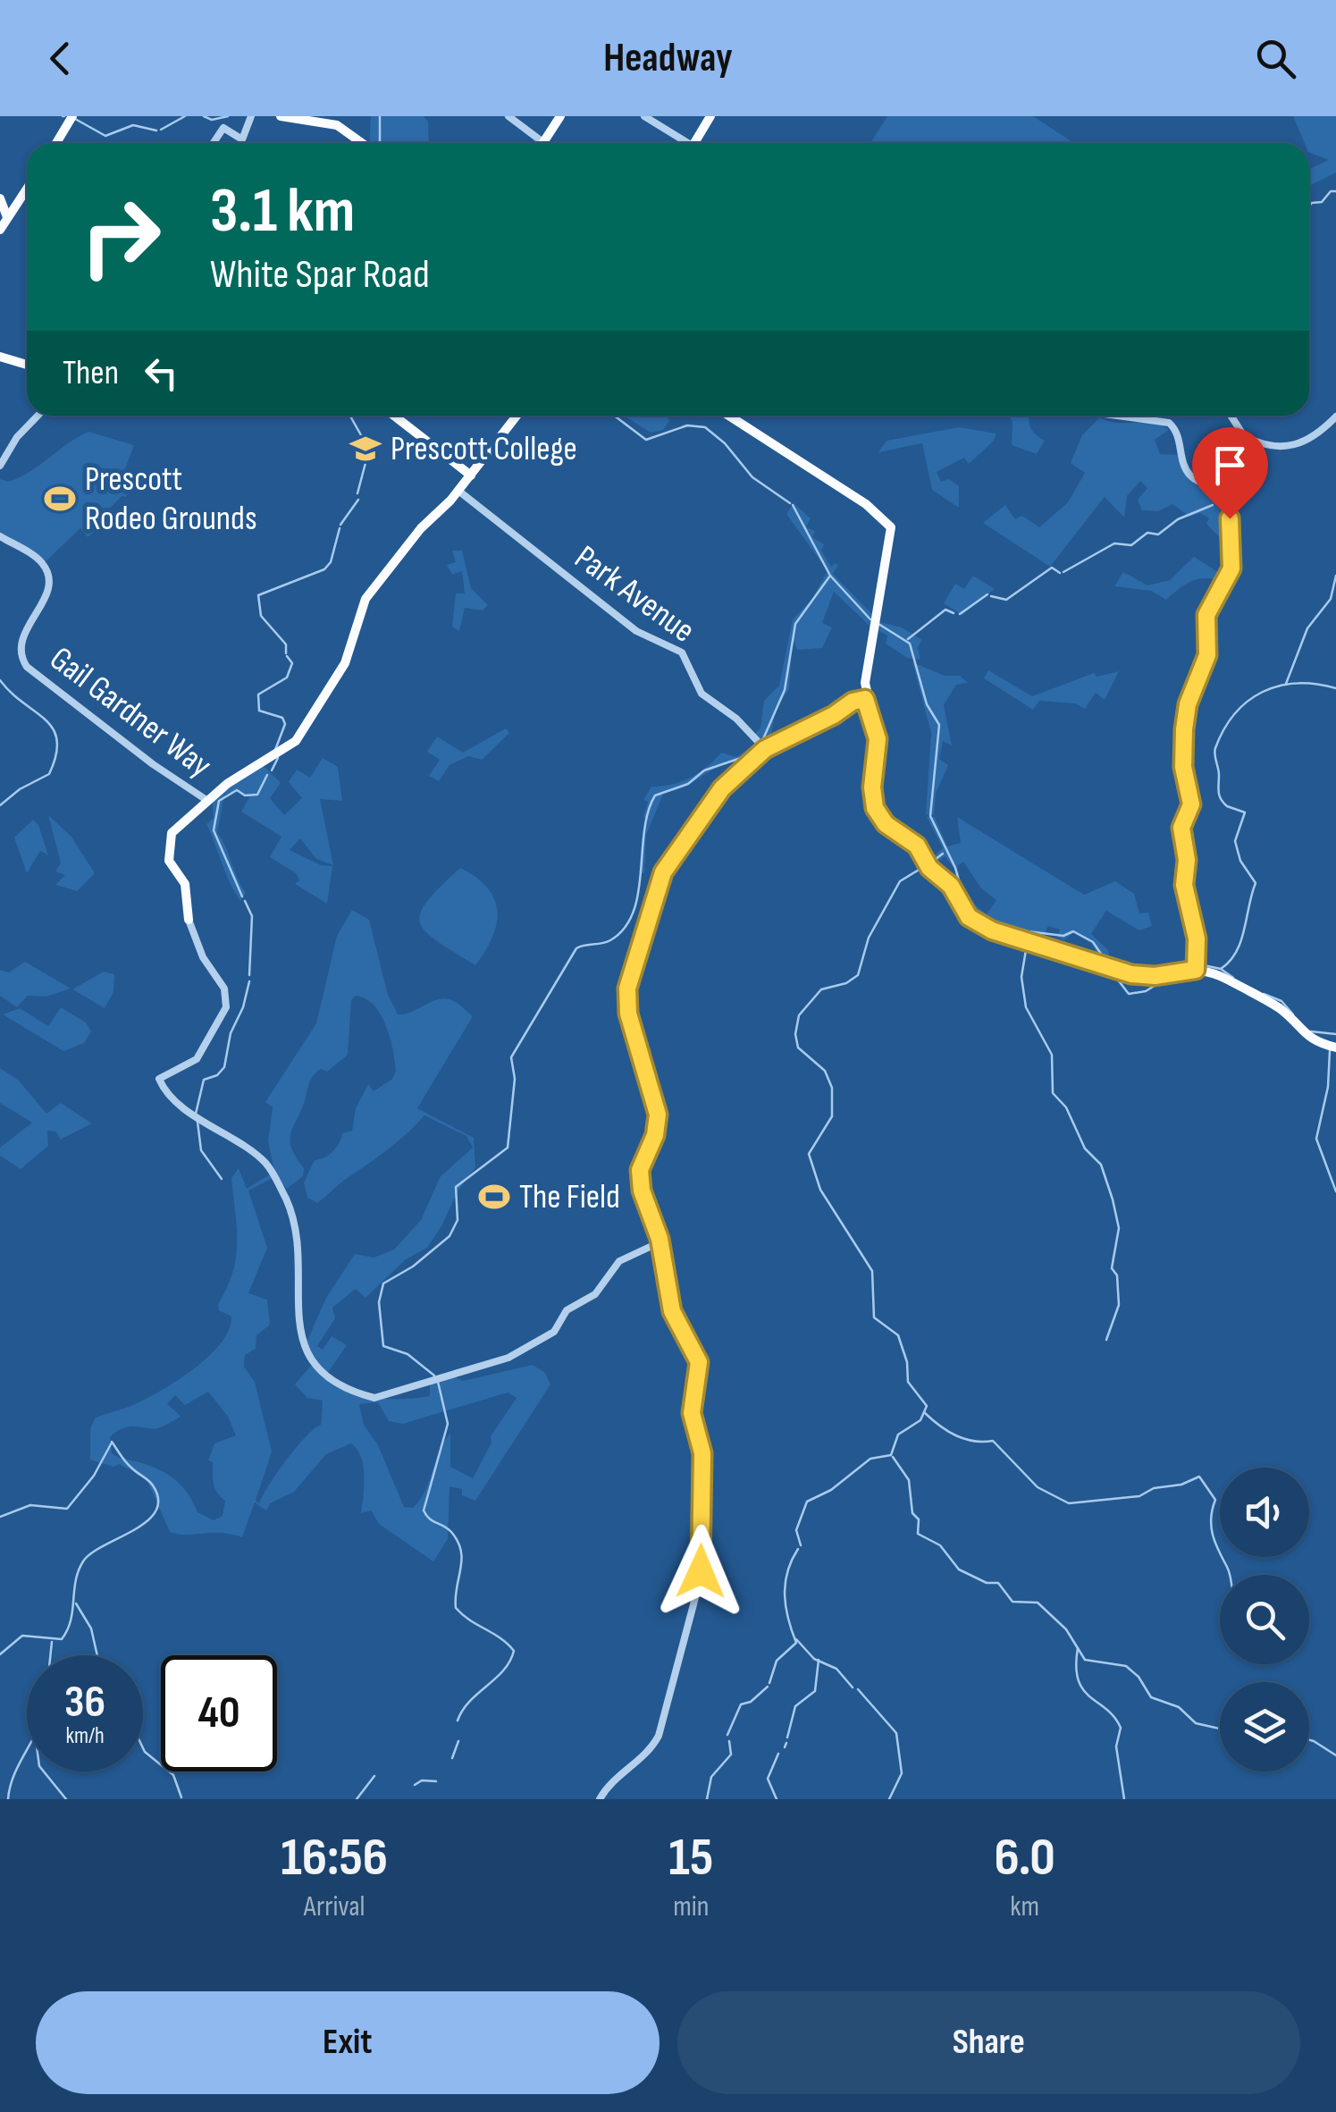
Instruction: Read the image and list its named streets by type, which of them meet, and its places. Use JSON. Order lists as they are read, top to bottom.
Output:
{
  "streets": {
    "street": ["Park Avenue", "Gail Gardner Way"]
  },
  "places": {
    "school or university": ["Prescott College"],
    "sports": ["Prescott Rodeo Grounds", "The Field"]
  },
  "page": {
    "header": "Headway",
    "turn": ["3.1 km", "White Spar Road"],
    "then": "Then",
    "speed": "36 km/h",
    "limit": "40",
    "eta": [
      "16:56",
      "Arrival",
      "15",
      "min",
      "6.0",
      "km"
    ],
    "buttons": ["Exit", "Share"]
  }
}
